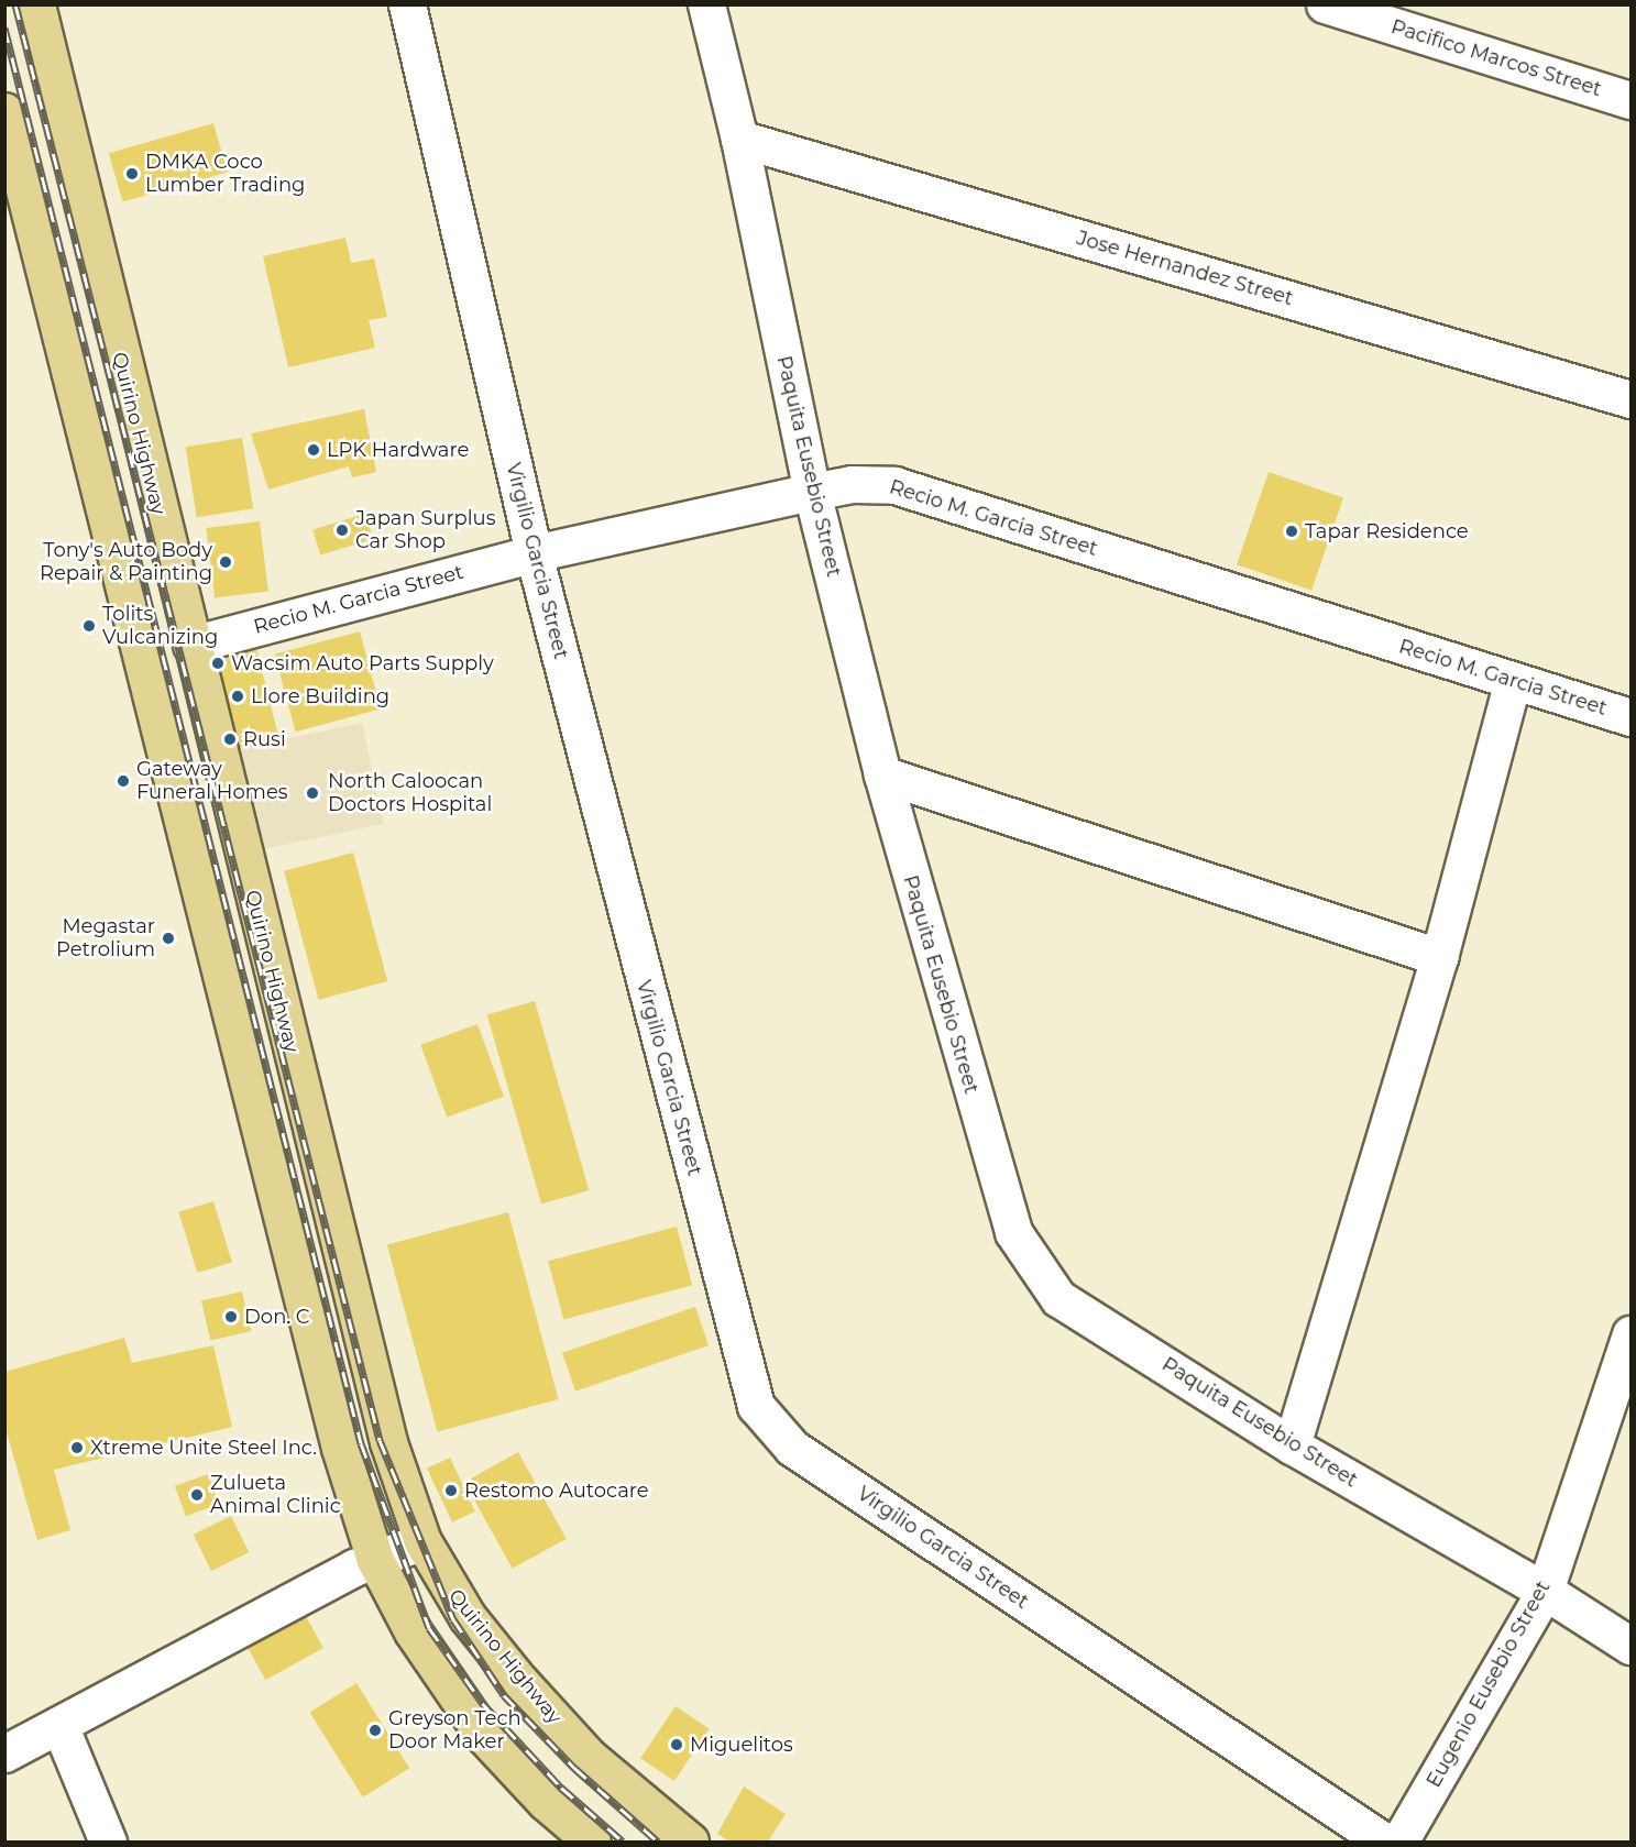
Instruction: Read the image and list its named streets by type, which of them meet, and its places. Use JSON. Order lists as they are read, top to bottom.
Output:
{
  "streets": {
    "main road": ["Quirino Highway"],
    "street": [
      "Pacifico Marcos Street",
      "Jose Hernandez Street",
      "Paquita Eusebio Street",
      "Recio M. Garcia Street",
      "Virgilio Garcia Street",
      "Eugenio Eusebio Street"
    ]
  },
  "crossings": [
    ["Jose Hernandez Street", "Paquita Eusebio Street"],
    ["Quirino Highway", "Recio M. Garcia Street"],
    ["Paquita Eusebio Street", "Recio M. Garcia Street"],
    ["Paquita Eusebio Street", "Eugenio Eusebio Street"],
    ["Recio M. Garcia Street", "Virgilio Garcia Street"]
  ],
  "places": [
    "DMKA Coco Lumber Trading",
    "LPK Hardware",
    "Japan Surplus Car Shop",
    "Tapar Residence",
    "Tony's Auto Body Repair & Painting",
    "Tolits Vulcanizing",
    "Wacsim Auto Parts Supply",
    "Llore Building",
    "Rusi",
    "Gateway Funeral Homes",
    "North Caloocan Doctors Hospital",
    "Megastar Petrolium",
    "Don. C",
    "Xtreme Unite Steel Inc.",
    "Restomo Autocare",
    "Zulueta Animal Clinic",
    "Greyson Tech Door Maker",
    "Miguelitos"
  ]
}
